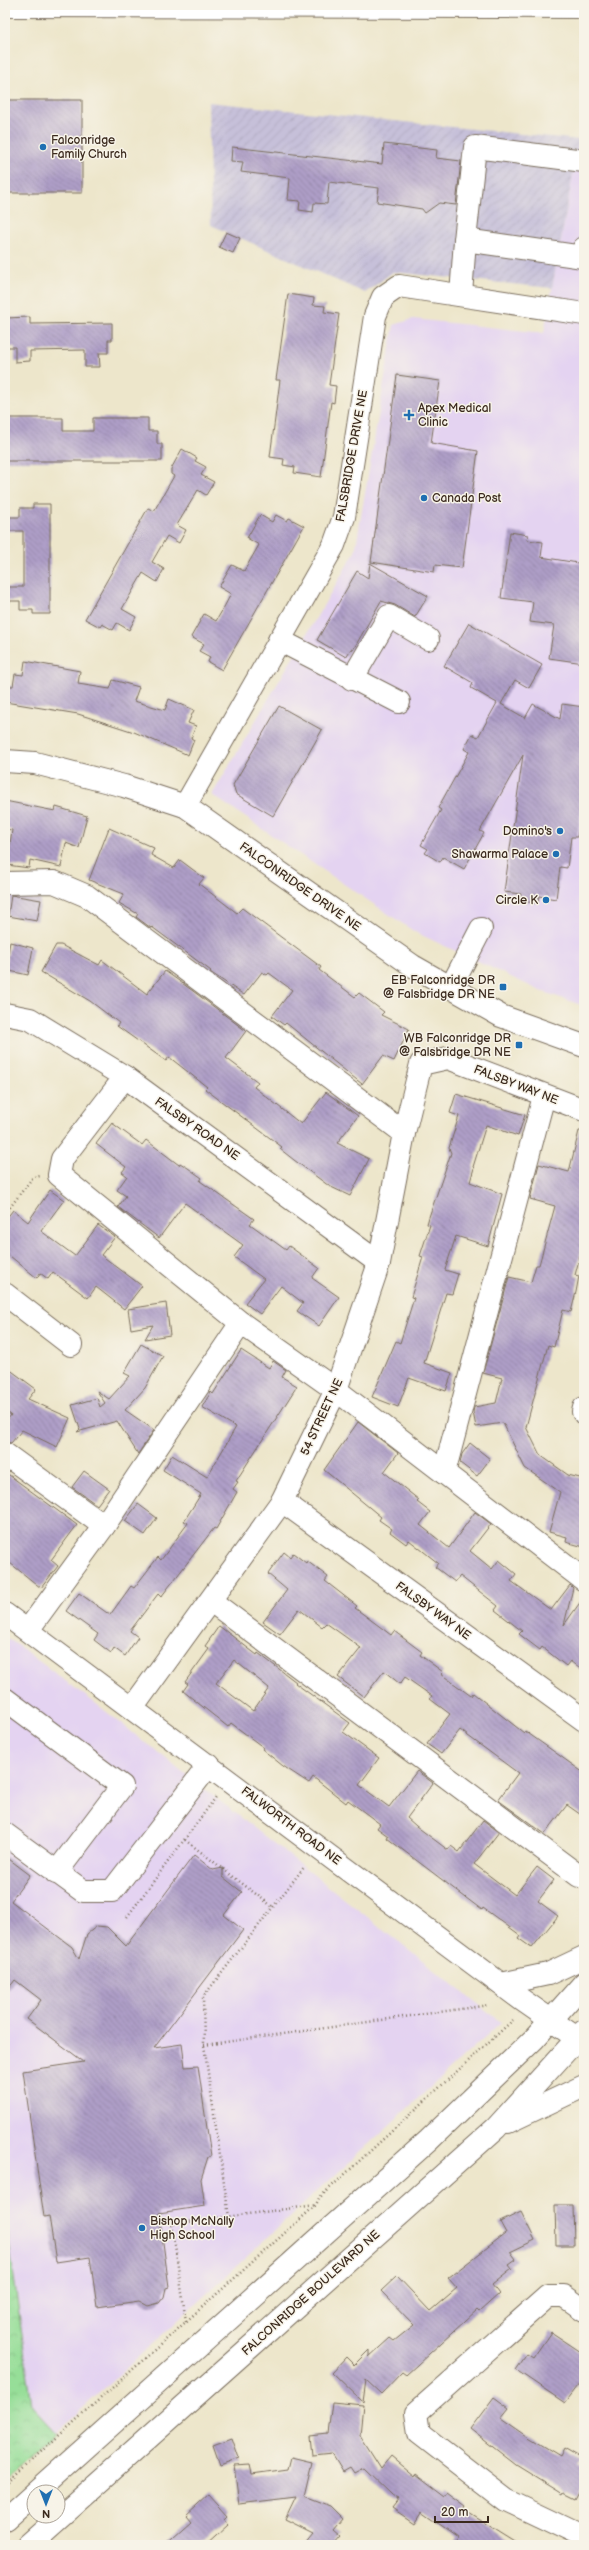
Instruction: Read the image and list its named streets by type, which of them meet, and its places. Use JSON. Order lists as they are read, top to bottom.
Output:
{
  "streets": {
    "street": [
      "FALSBRIDGE DRIVE NE",
      "FALCONRIDGE DRIVE NE",
      "FALSBY WAY NE",
      "FALSBY ROAD NE",
      "54 STREET NE",
      "FALWORTH ROAD NE",
      "FALCONRIDGE BOULEVARD NE"
    ]
  },
  "crossings": [
    ["FALSBRIDGE DRIVE NE", "FALCONRIDGE DRIVE NE"],
    ["FALSBY WAY NE", "54 STREET NE"],
    ["FALSBY ROAD NE", "54 STREET NE"],
    ["54 STREET NE", "FALWORTH ROAD NE"],
    ["FALWORTH ROAD NE", "FALCONRIDGE BOULEVARD NE"]
  ],
  "places": {
    "other": [
      "Falconridge Family Church",
      "Canada Post",
      "Domino's",
      "Shawarma Palace",
      "Circle K",
      "Bishop McNally High School"
    ],
    "health": ["Apex Medical Clinic"],
    "transit": ["EB Falconridge DR @ Falsbridge DR NE", "WB Falconridge DR @ Falsbridge DR NE"]
  },
  "scale_bar": "20 m",
  "north": "bottom"
}
